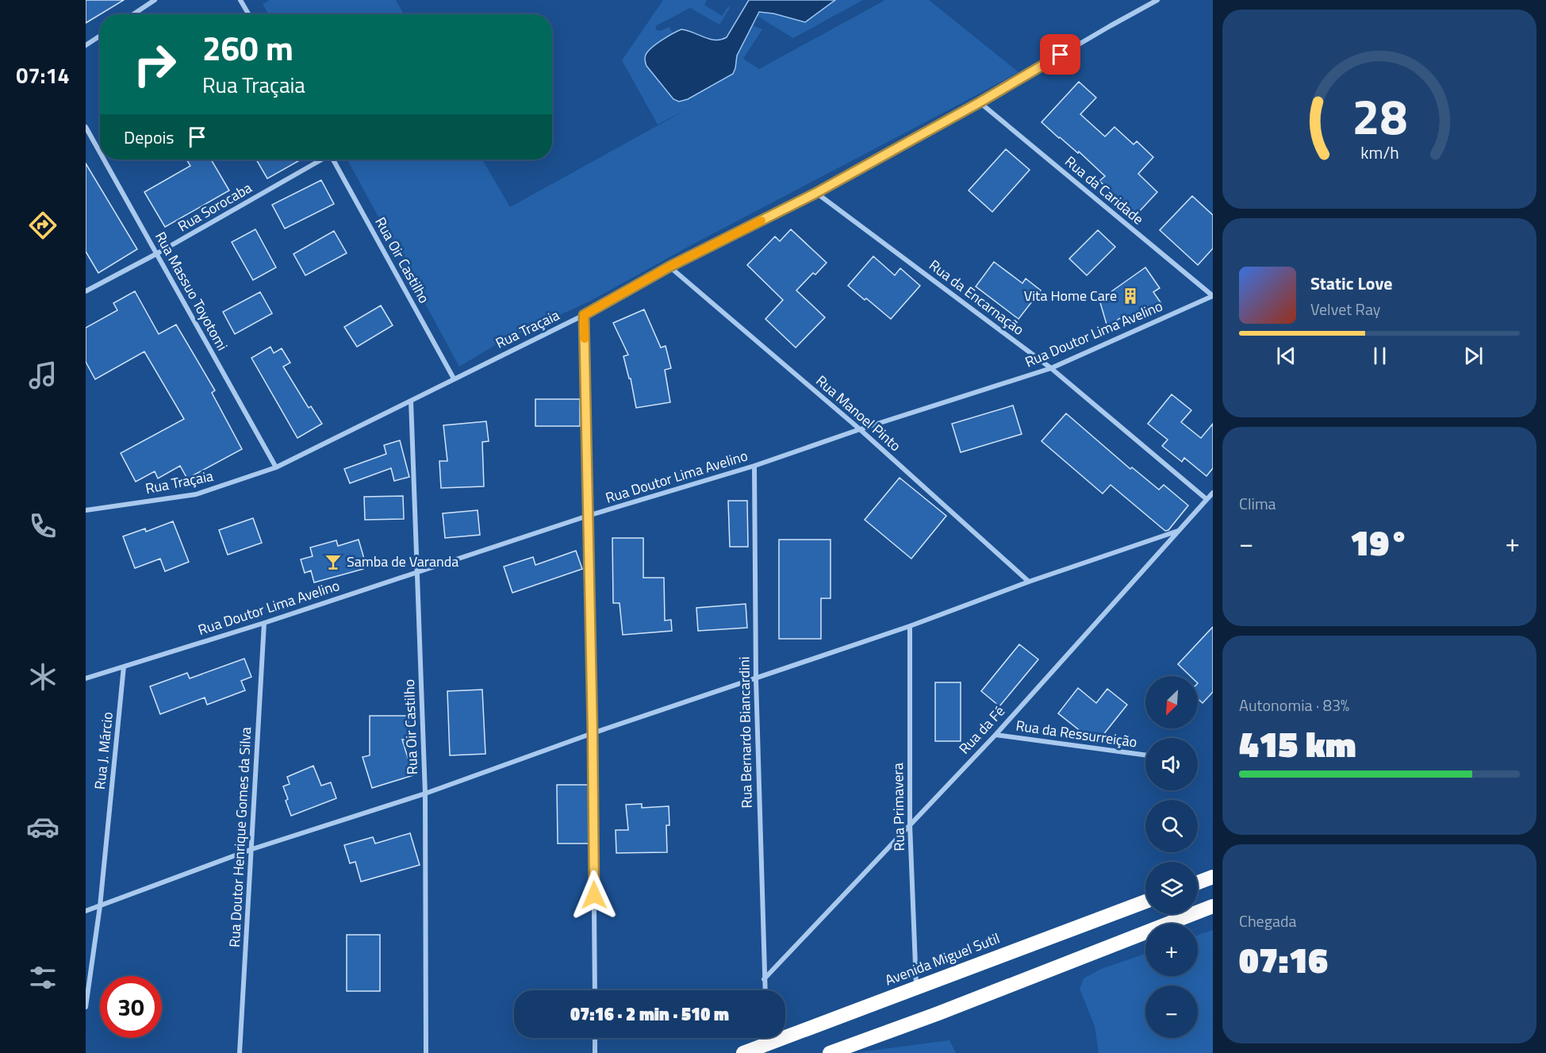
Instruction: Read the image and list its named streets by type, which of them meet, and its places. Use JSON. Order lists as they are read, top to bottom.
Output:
{
  "streets": {
    "highway": ["Avenida Miguel Sutil"],
    "street": [
      "Rua da Caridade",
      "Rua Sorocaba",
      "Rua Oir Castilho",
      "Rua Massuo Toyotomi",
      "Rua da Encarnação",
      "Rua Traçaia",
      "Rua Doutor Lima Avelino",
      "Rua Manoel Pinto",
      "Rua da Fé",
      "Rua Bernardo Biancardini",
      "Rua da Ressurreição",
      "Rua J. Márcio",
      "Rua Primavera",
      "Rua Doutor Henrique Gomes da Silva"
    ]
  },
  "crossings": [
    ["Rua da Caridade", "Rua Traçaia"],
    ["Rua da Caridade", "Rua Doutor Lima Avelino"],
    ["Rua Sorocaba", "Rua Massuo Toyotomi"],
    ["Rua Oir Castilho", "Rua Traçaia"],
    ["Rua Oir Castilho", "Rua Doutor Lima Avelino"],
    ["Rua Massuo Toyotomi", "Rua Traçaia"],
    ["Rua da Encarnação", "Rua Traçaia"],
    ["Rua da Encarnação", "Rua Doutor Lima Avelino"],
    ["Rua da Encarnação", "Rua da Fé"],
    ["Rua Traçaia", "Rua Manoel Pinto"],
    ["Rua Doutor Lima Avelino", "Rua Manoel Pinto"],
    ["Rua Doutor Lima Avelino", "Rua Bernardo Biancardini"],
    ["Rua Doutor Lima Avelino", "Rua J. Márcio"],
    ["Rua Doutor Lima Avelino", "Rua Doutor Henrique Gomes da Silva"],
    ["Rua da Fé", "Rua Bernardo Biancardini"],
    ["Rua da Fé", "Rua da Ressurreição"],
    ["Rua da Fé", "Rua Primavera"],
    ["Rua Primavera", "Avenida Miguel Sutil"]
  ],
  "places": {
    "building": ["Vita Home Care"],
    "bar": ["Samba de Varanda"]
  },
  "north": "bottom left",
  "page": {
    "tabs": "07:14",
    "turn": ["260 m", "Rua Traçaia"],
    "then": "Depois",
    "song": ["Static Love", "Velvet Ray"],
    "tile": [
      "Clima",
      ["Autonomia · 83%", "415 km"],
      ["Chegada", "07:16"]
    ],
    "heat": ["−", "19°", "+"],
    "map_buttons": ["+", "−"],
    "limit": "30",
    "trip": "07:16 · 2 min · 510 m",
    "gauge": ["28", "km/h"]
  }
}
